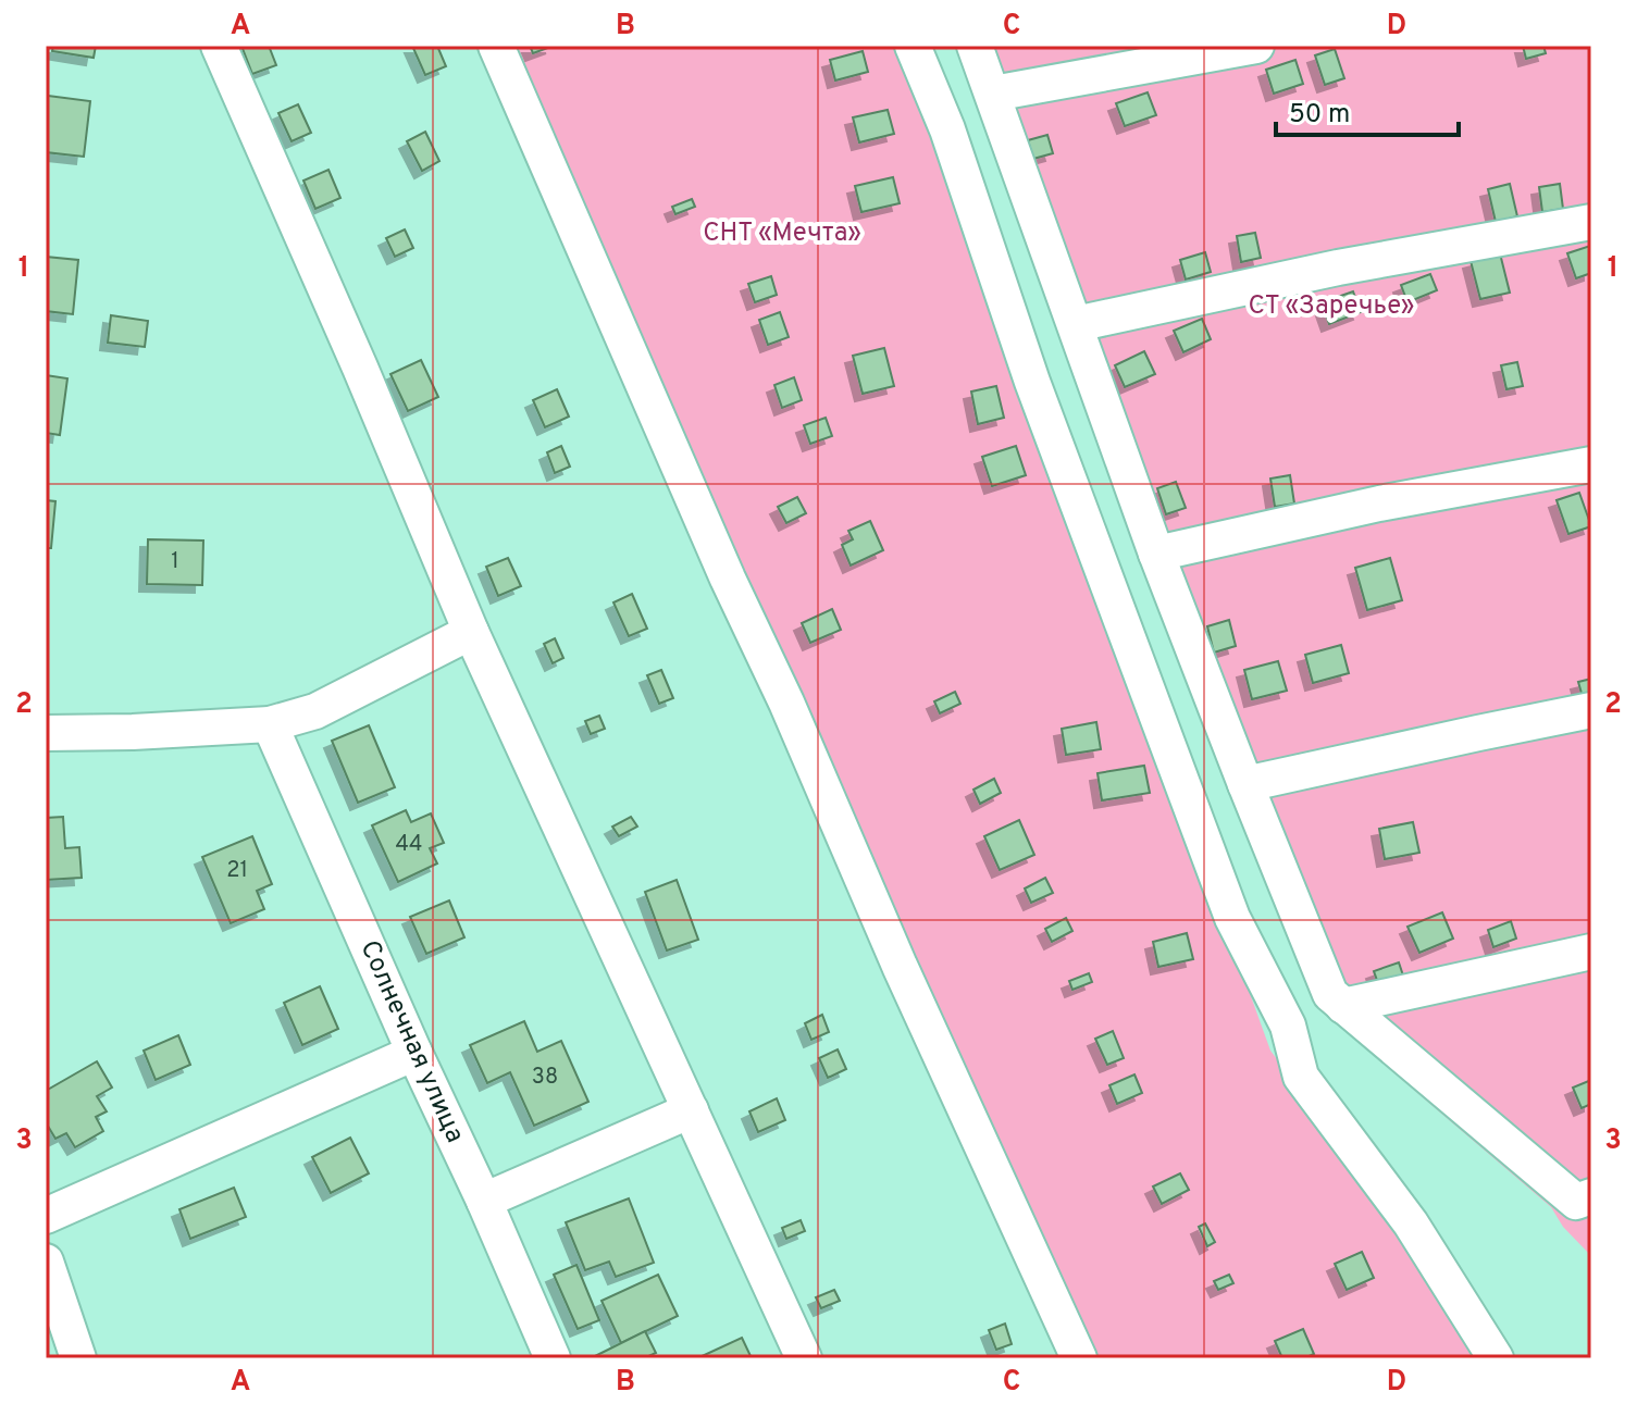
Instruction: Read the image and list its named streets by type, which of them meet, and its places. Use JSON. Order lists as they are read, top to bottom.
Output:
{
  "streets": {
    "street": ["Солнечная улица"]
  },
  "parks": ["СНТ «Мечта»", "СТ «Заречье»"],
  "house_numbers": [
    "1",
    "44",
    "21",
    "38"
  ],
  "scale_bar": "50 m",
  "grid": {
    "columns": [
      "A",
      "B",
      "C",
      "D"
    ],
    "rows": ["1", "2", "3"]
  }
}
